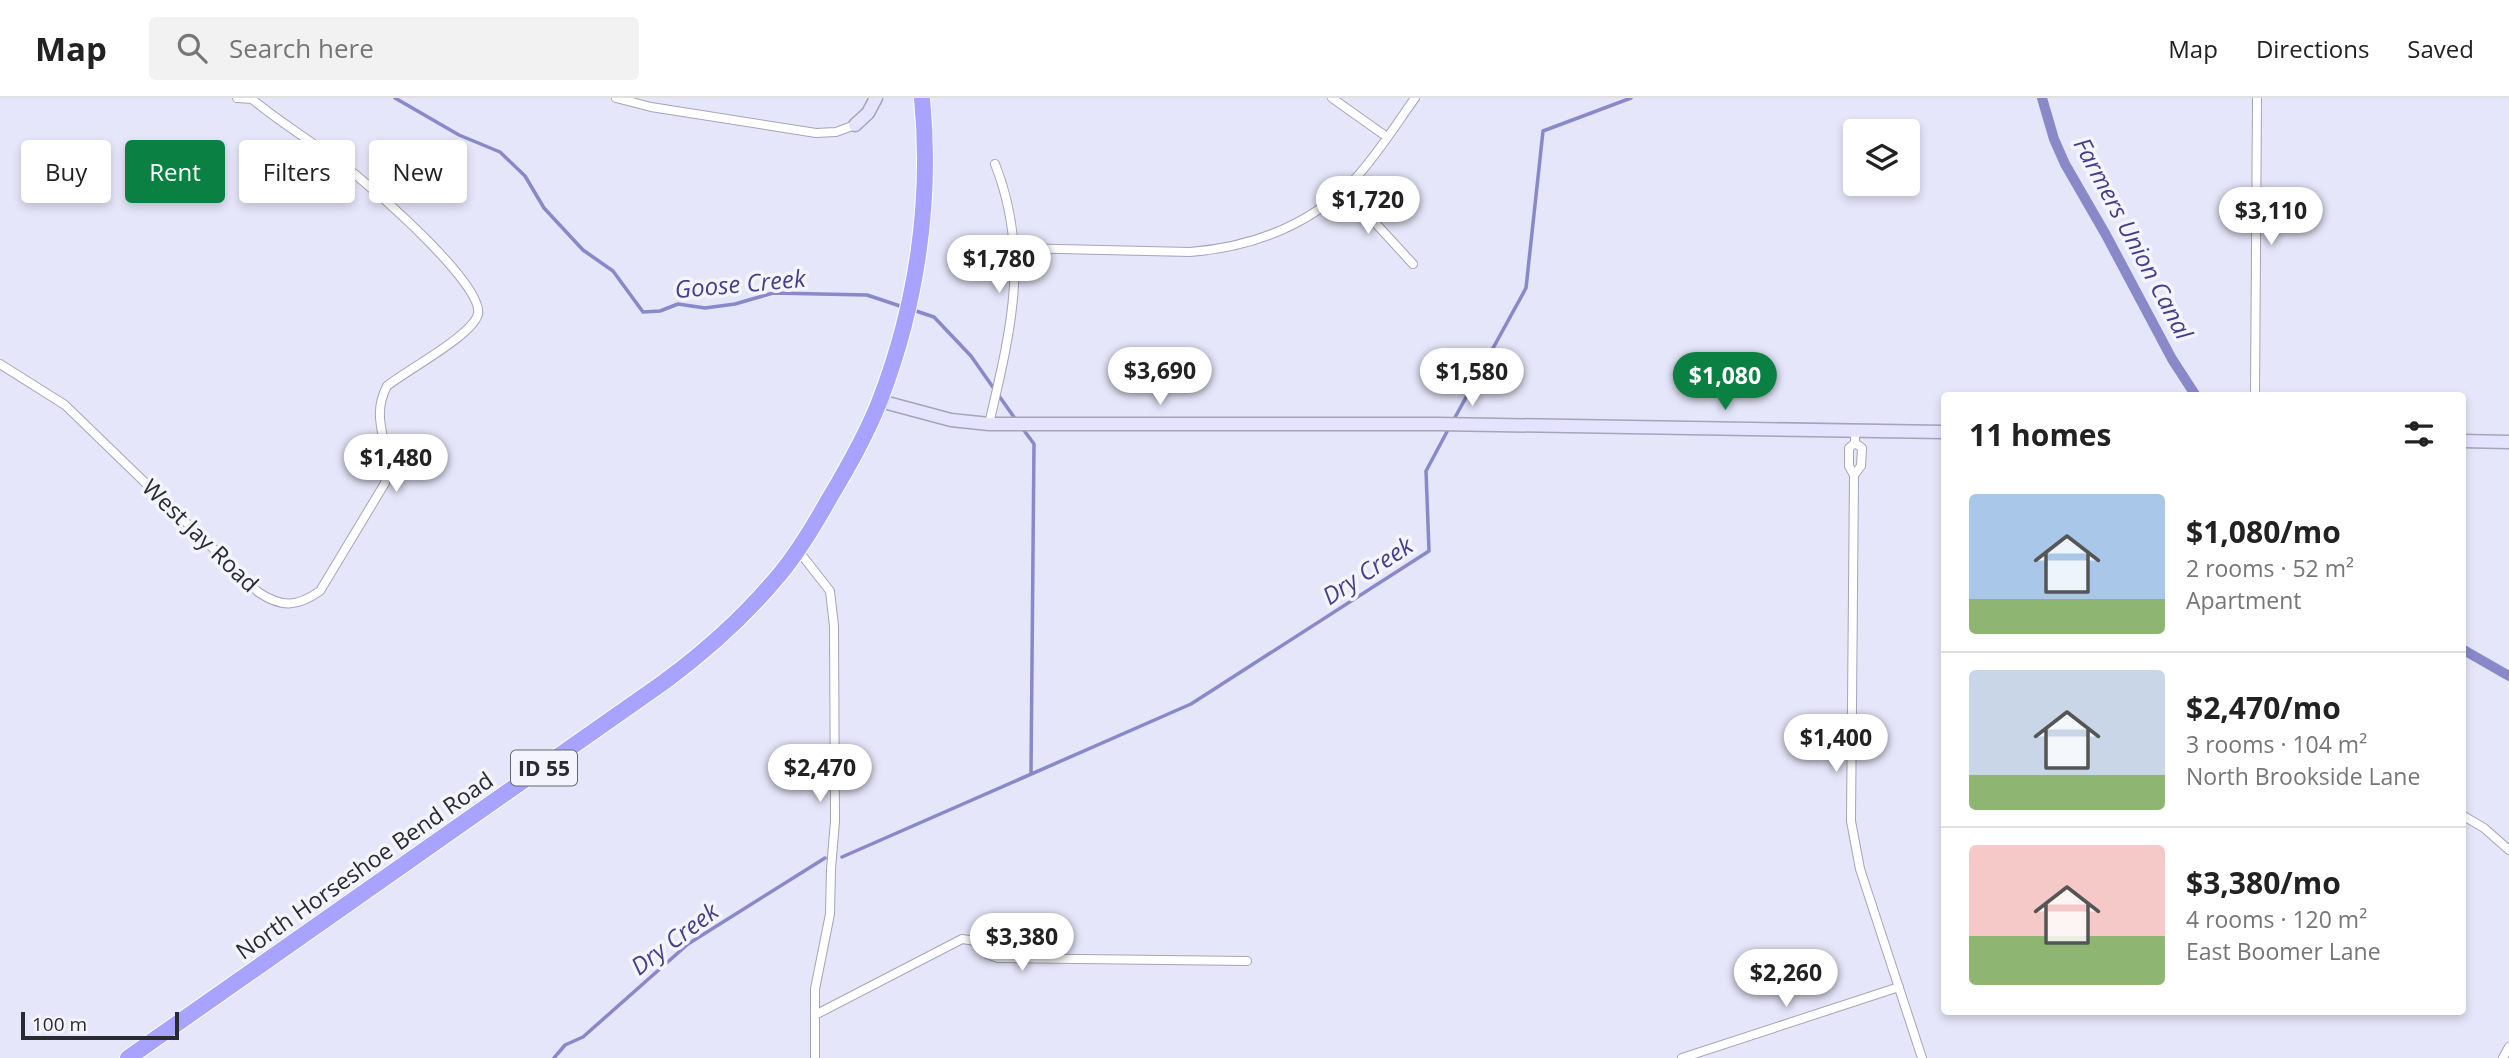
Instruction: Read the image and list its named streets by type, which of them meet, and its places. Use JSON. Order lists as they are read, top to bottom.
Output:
{
  "streets": {
    "highway": ["ID 55", "North Horseshoe Bend Road"],
    "street": ["West Jay Road"]
  },
  "water": ["Farmers Union Canal", "Goose Creek", "Dry Creek"],
  "scale_bar": "100 m",
  "page": {
    "header": "Map",
    "search": "Search here",
    "nav": ["Map", "Directions", "Saved"],
    "chip": [
      "Buy",
      "Rent",
      "Filters",
      "New"
    ],
    "price": [
      "$1,720",
      "$3,110",
      "$1,780",
      "$3,690",
      "$1,580",
      "$1,080",
      "$1,480",
      "$1,400",
      "$2,470",
      "$3,380",
      "$2,260"
    ],
    "heading": "11 homes",
    "list": [
      {
        "name": "$1,080/mo",
        "note": "2 rooms · 52 m² · Apartment"
      },
      {
        "name": "$2,470/mo",
        "note": "3 rooms · 104 m² · North Brookside Lane"
      },
      {
        "name": "$3,380/mo",
        "note": "4 rooms · 120 m² · East Boomer Lane"
      }
    ],
    "scale": "100 m"
  }
}
